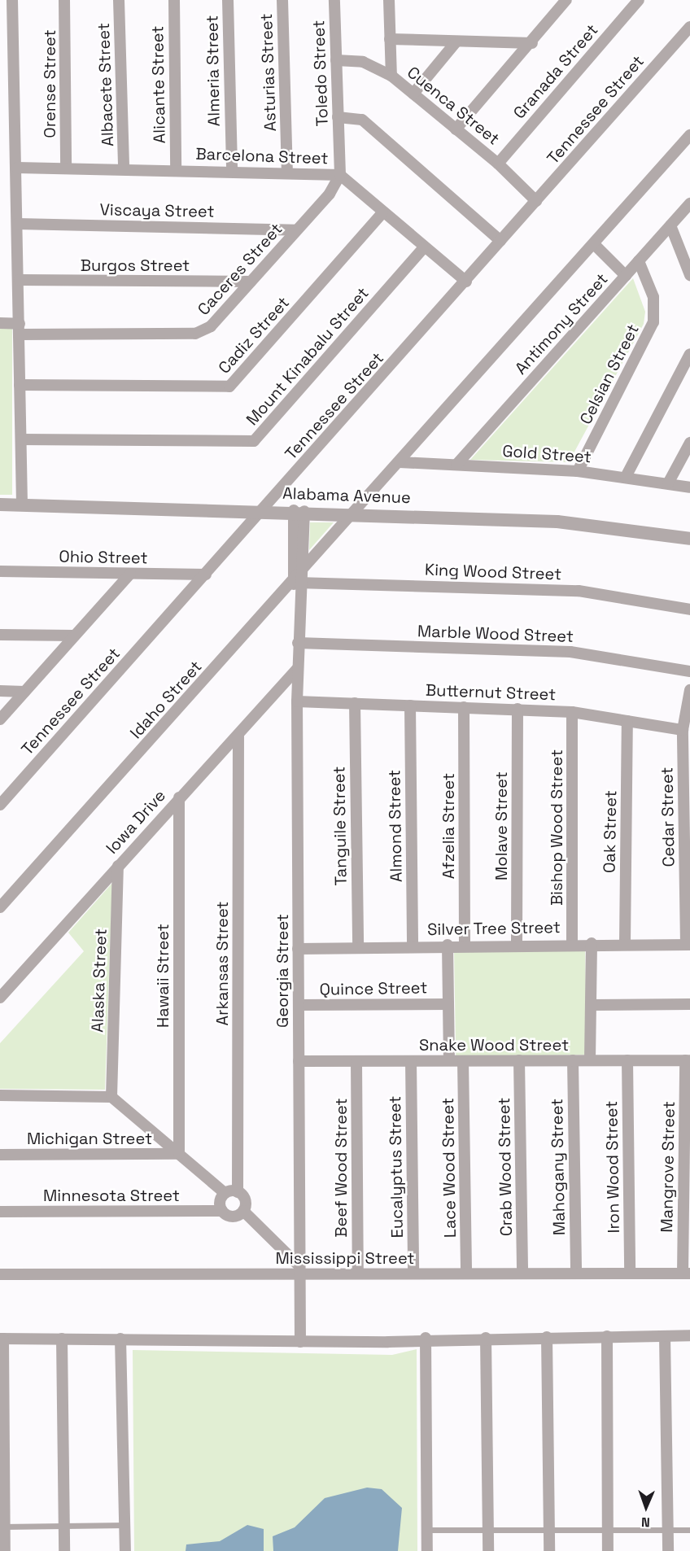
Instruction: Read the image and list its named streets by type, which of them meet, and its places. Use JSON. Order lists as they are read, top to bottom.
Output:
{
  "streets": {
    "street": [
      "Almeria Street",
      "Granada Street",
      "Asturias Street",
      "Toledo Street",
      "Orense Street",
      "Albacete Street",
      "Alicante Street",
      "Cuenca Street",
      "Tennessee Street",
      "Barcelona Street",
      "Viscaya Street",
      "Burgos Street",
      "Caceres Street",
      "Antimony Street",
      "Cadiz Street",
      "Mount Kinabalu Street",
      "Celsian Street",
      "Gold Street",
      "Alabama Avenue",
      "Ohio Street",
      "King Wood Street",
      "Marble Wood Street",
      "Butternut Street",
      "Idaho Street",
      "Cedar Street",
      "Iowa Drive",
      "Tanguile Street",
      "Almond Street",
      "Afzelia Street",
      "Molave Street",
      "Bishop Wood Street",
      "Oak Street",
      "Silver Tree Street",
      "Arkansas Street",
      "Georgia Street",
      "Hawaii Street",
      "Alaska Street",
      "Quince Street",
      "Snake Wood Street",
      "Michigan Street",
      "Eucalyptus Street",
      "Crab Wood Street",
      "Mahogany Street",
      "Iron Wood Street",
      "Mangrove Street",
      "Beef Wood Street",
      "Lace Wood Street",
      "Minnesota Street",
      "Mississippi Street"
    ]
  },
  "crossings": [
    ["Almeria Street", "Barcelona Street"],
    ["Granada Street", "Cuenca Street"],
    ["Asturias Street", "Barcelona Street"],
    ["Toledo Street", "Cuenca Street"],
    ["Toledo Street", "Barcelona Street"],
    ["Toledo Street", "Caceres Street"],
    ["Orense Street", "Barcelona Street"],
    ["Albacete Street", "Barcelona Street"],
    ["Alicante Street", "Barcelona Street"],
    ["Cuenca Street", "Tennessee Street"],
    ["Tennessee Street", "Barcelona Street"],
    ["Tennessee Street", "Alabama Avenue"],
    ["Tennessee Street", "Ohio Street"],
    ["Barcelona Street", "Caceres Street"],
    ["Barcelona Street", "Cadiz Street"],
    ["Barcelona Street", "Mount Kinabalu Street"],
    ["Viscaya Street", "Caceres Street"],
    ["Burgos Street", "Caceres Street"],
    ["Antimony Street", "Celsian Street"],
    ["Antimony Street", "Gold Street"],
    ["Celsian Street", "Gold Street"],
    ["Gold Street", "Idaho Street"],
    ["Alabama Avenue", "Idaho Street"],
    ["Alabama Avenue", "Georgia Street"],
    ["King Wood Street", "Idaho Street"],
    ["King Wood Street", "Georgia Street"],
    ["Marble Wood Street", "Georgia Street"],
    ["Butternut Street", "Cedar Street"],
    ["Butternut Street", "Tanguile Street"],
    ["Butternut Street", "Almond Street"],
    ["Butternut Street", "Afzelia Street"],
    ["Butternut Street", "Molave Street"],
    ["Butternut Street", "Bishop Wood Street"],
    ["Butternut Street", "Oak Street"],
    ["Butternut Street", "Georgia Street"],
    ["Idaho Street", "Georgia Street"],
    ["Cedar Street", "Silver Tree Street"],
    ["Iowa Drive", "Arkansas Street"],
    ["Iowa Drive", "Georgia Street"],
    ["Iowa Drive", "Hawaii Street"],
    ["Iowa Drive", "Alaska Street"],
    ["Tanguile Street", "Silver Tree Street"],
    ["Almond Street", "Silver Tree Street"],
    ["Afzelia Street", "Silver Tree Street"],
    ["Molave Street", "Silver Tree Street"],
    ["Bishop Wood Street", "Silver Tree Street"],
    ["Oak Street", "Silver Tree Street"],
    ["Silver Tree Street", "Georgia Street"],
    ["Arkansas Street", "Minnesota Street"],
    ["Georgia Street", "Quince Street"],
    ["Georgia Street", "Snake Wood Street"],
    ["Georgia Street", "Mississippi Street"],
    ["Hawaii Street", "Michigan Street"],
    ["Snake Wood Street", "Eucalyptus Street"],
    ["Snake Wood Street", "Crab Wood Street"],
    ["Snake Wood Street", "Mahogany Street"],
    ["Snake Wood Street", "Iron Wood Street"],
    ["Snake Wood Street", "Mangrove Street"],
    ["Snake Wood Street", "Beef Wood Street"],
    ["Snake Wood Street", "Lace Wood Street"],
    ["Eucalyptus Street", "Mississippi Street"],
    ["Crab Wood Street", "Mississippi Street"],
    ["Mahogany Street", "Mississippi Street"],
    ["Iron Wood Street", "Mississippi Street"],
    ["Mangrove Street", "Mississippi Street"],
    ["Beef Wood Street", "Mississippi Street"],
    ["Lace Wood Street", "Mississippi Street"]
  ],
  "north": "bottom"
}
